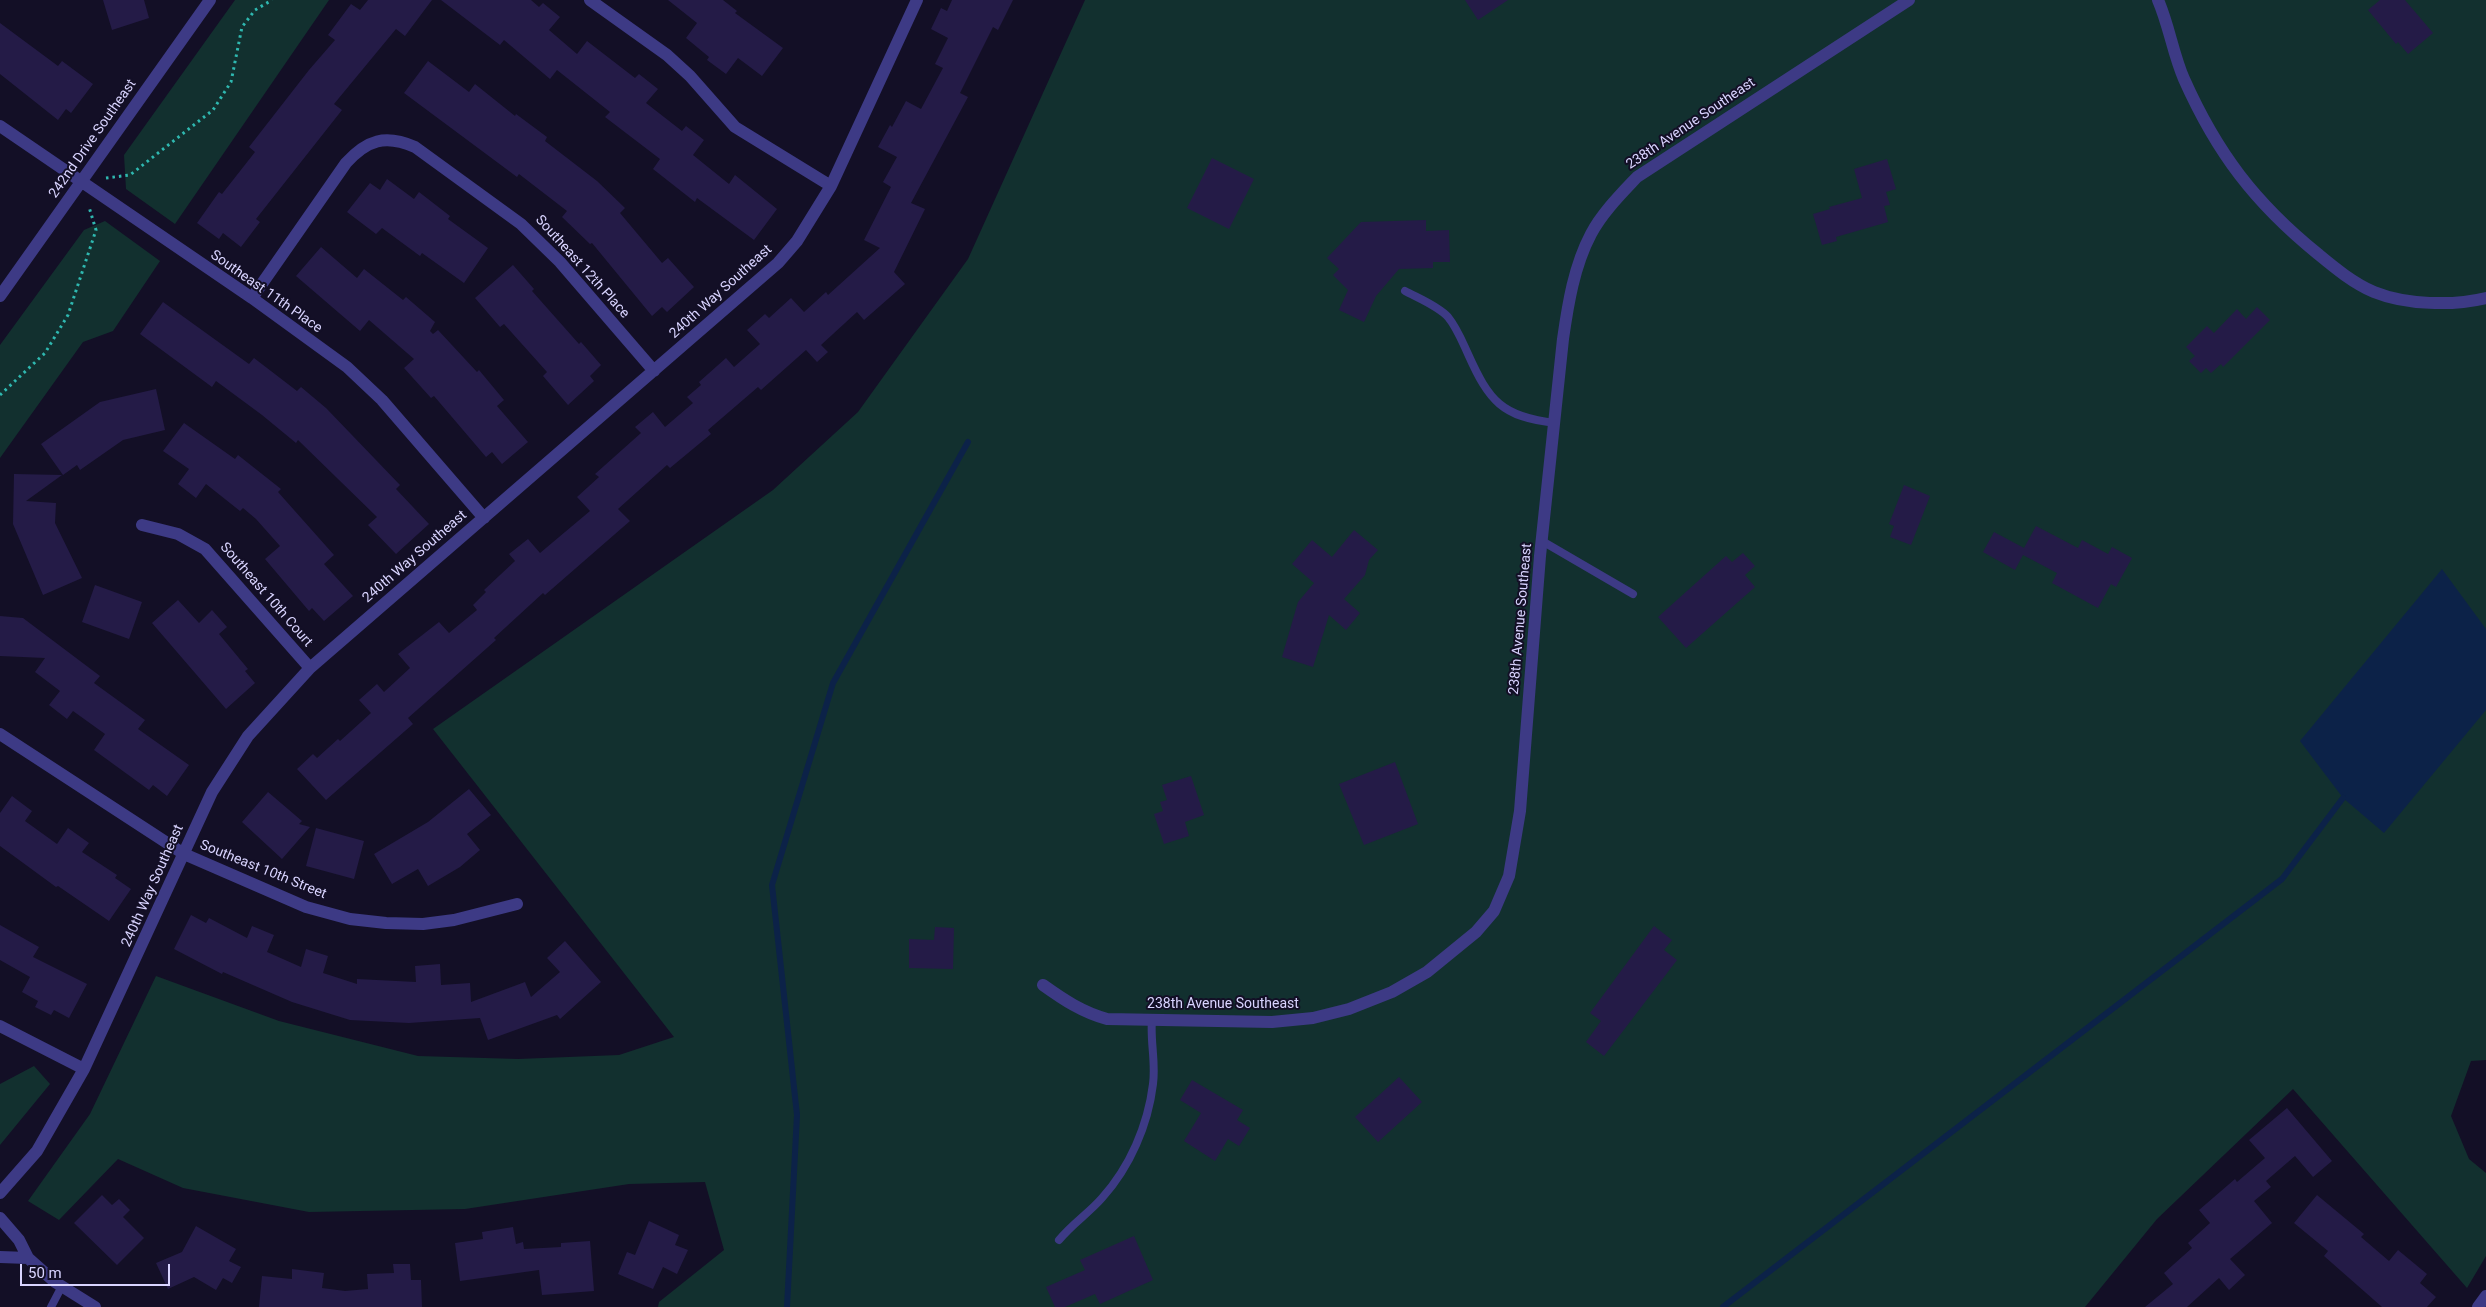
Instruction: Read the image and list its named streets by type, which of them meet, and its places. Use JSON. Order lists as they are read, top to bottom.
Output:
{
  "streets": {
    "street": [
      "238th Avenue Southeast",
      "242nd Drive Southeast",
      "Southeast 12th Place",
      "Southeast 11th Place",
      "240th Way Southeast",
      "Southeast 10th Court",
      "Southeast 10th Street"
    ]
  },
  "crossings": [
    ["242nd Drive Southeast", "Southeast 11th Place"],
    ["Southeast 12th Place", "Southeast 11th Place"],
    ["Southeast 12th Place", "240th Way Southeast"],
    ["Southeast 11th Place", "240th Way Southeast"],
    ["240th Way Southeast", "Southeast 10th Court"],
    ["240th Way Southeast", "Southeast 10th Street"]
  ],
  "scale_bar": "50 m"
}
